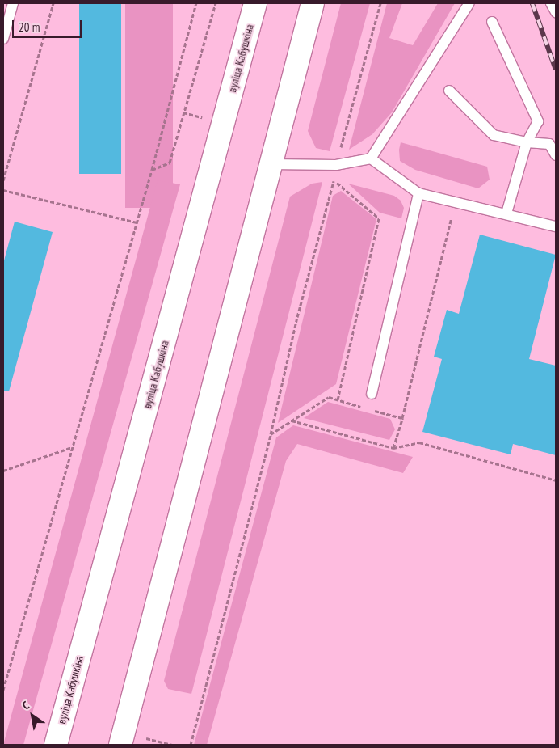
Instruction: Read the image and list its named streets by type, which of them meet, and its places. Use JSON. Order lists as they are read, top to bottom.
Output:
{
  "streets": {
    "main road": ["вуліца Кабушкіна"]
  },
  "scale_bar": "20 m",
  "north": "top left"
}
